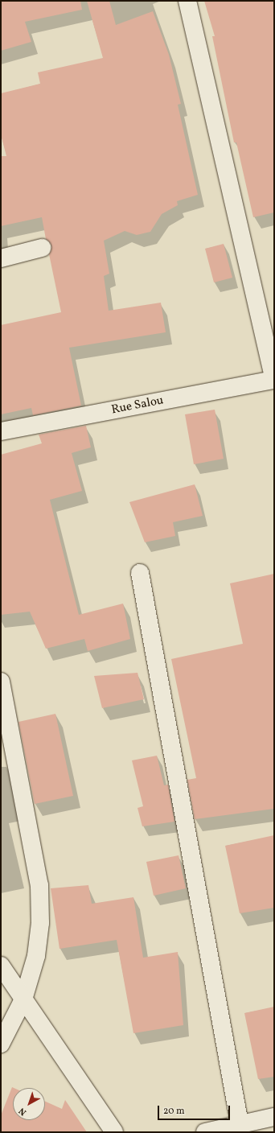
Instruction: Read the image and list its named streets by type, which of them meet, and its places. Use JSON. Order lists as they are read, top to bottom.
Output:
{
  "streets": {
    "street": ["Rue Salou"]
  },
  "scale_bar": "20 m",
  "north": "bottom left"
}
